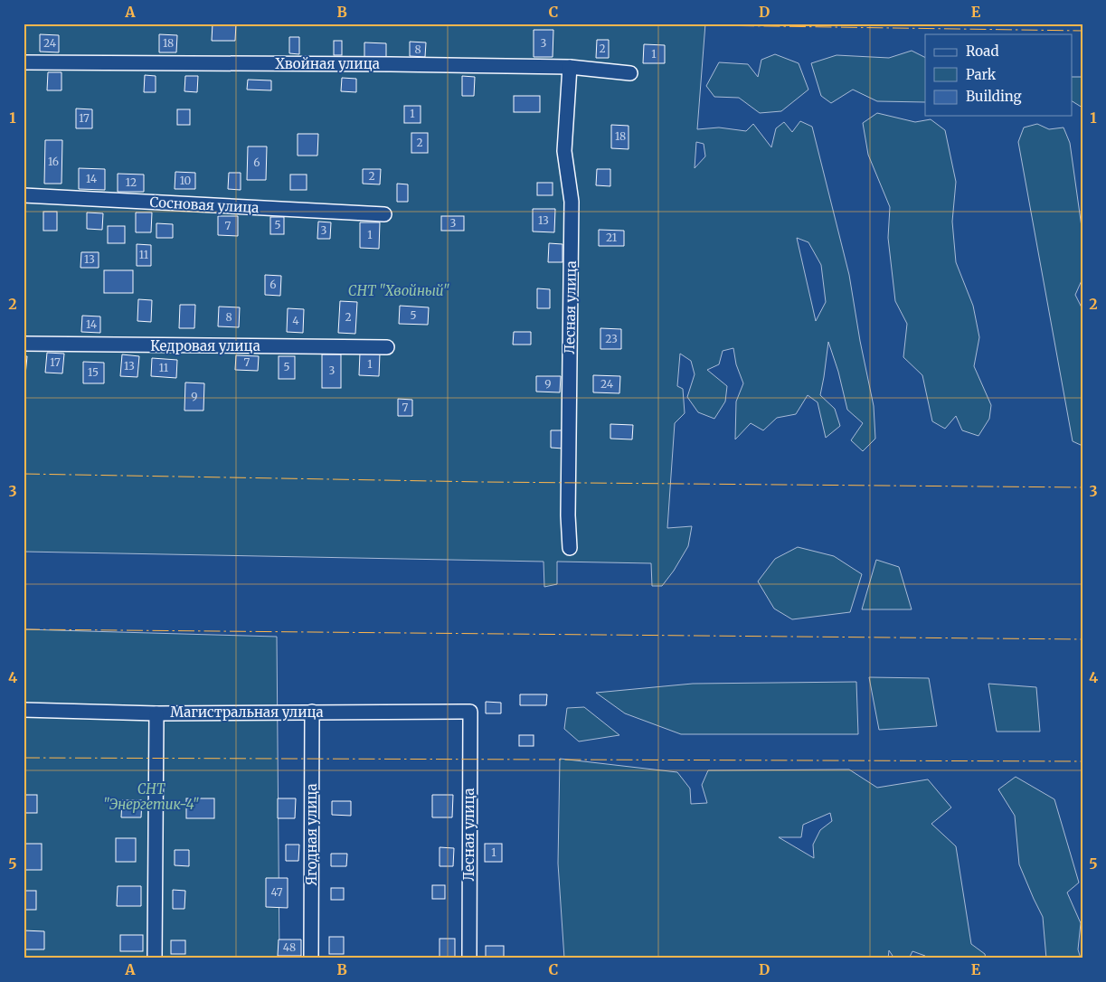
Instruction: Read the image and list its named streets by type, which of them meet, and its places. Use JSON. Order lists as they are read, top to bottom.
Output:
{
  "streets": {
    "street": [
      "Хвойная улица",
      "Сосновая улица",
      "Лесная улица",
      "Кедровая улица",
      "Магистральная улица",
      "Ягодная улица"
    ]
  },
  "crossings": [
    ["Хвойная улица", "Лесная улица"],
    ["Лесная улица", "Магистральная улица"],
    ["Магистральная улица", "Ягодная улица"]
  ],
  "parks": ["СНТ \"Хвойный\"", "СНТ \"Энергетик-4\""],
  "house_numbers": [
    "24",
    "18",
    "3",
    "2",
    "8",
    "1",
    "1",
    "17",
    "18",
    "2",
    "16",
    "6",
    "2",
    "14",
    "10",
    "12",
    "13",
    "3",
    "5",
    "7",
    "3",
    "1",
    "21",
    "11",
    "13",
    "6",
    "5",
    "8",
    "2",
    "4",
    "14",
    "23",
    "17",
    "7",
    "1",
    "13",
    "5",
    "11",
    "3",
    "15",
    "9",
    "24",
    "9",
    "7",
    "1",
    "47",
    "48"
  ],
  "legend": ["Road", "Park", "Building"],
  "grid": {
    "columns": [
      "A",
      "B",
      "C",
      "D",
      "E"
    ],
    "rows": [
      "1",
      "2",
      "3",
      "4",
      "5"
    ]
  }
}
